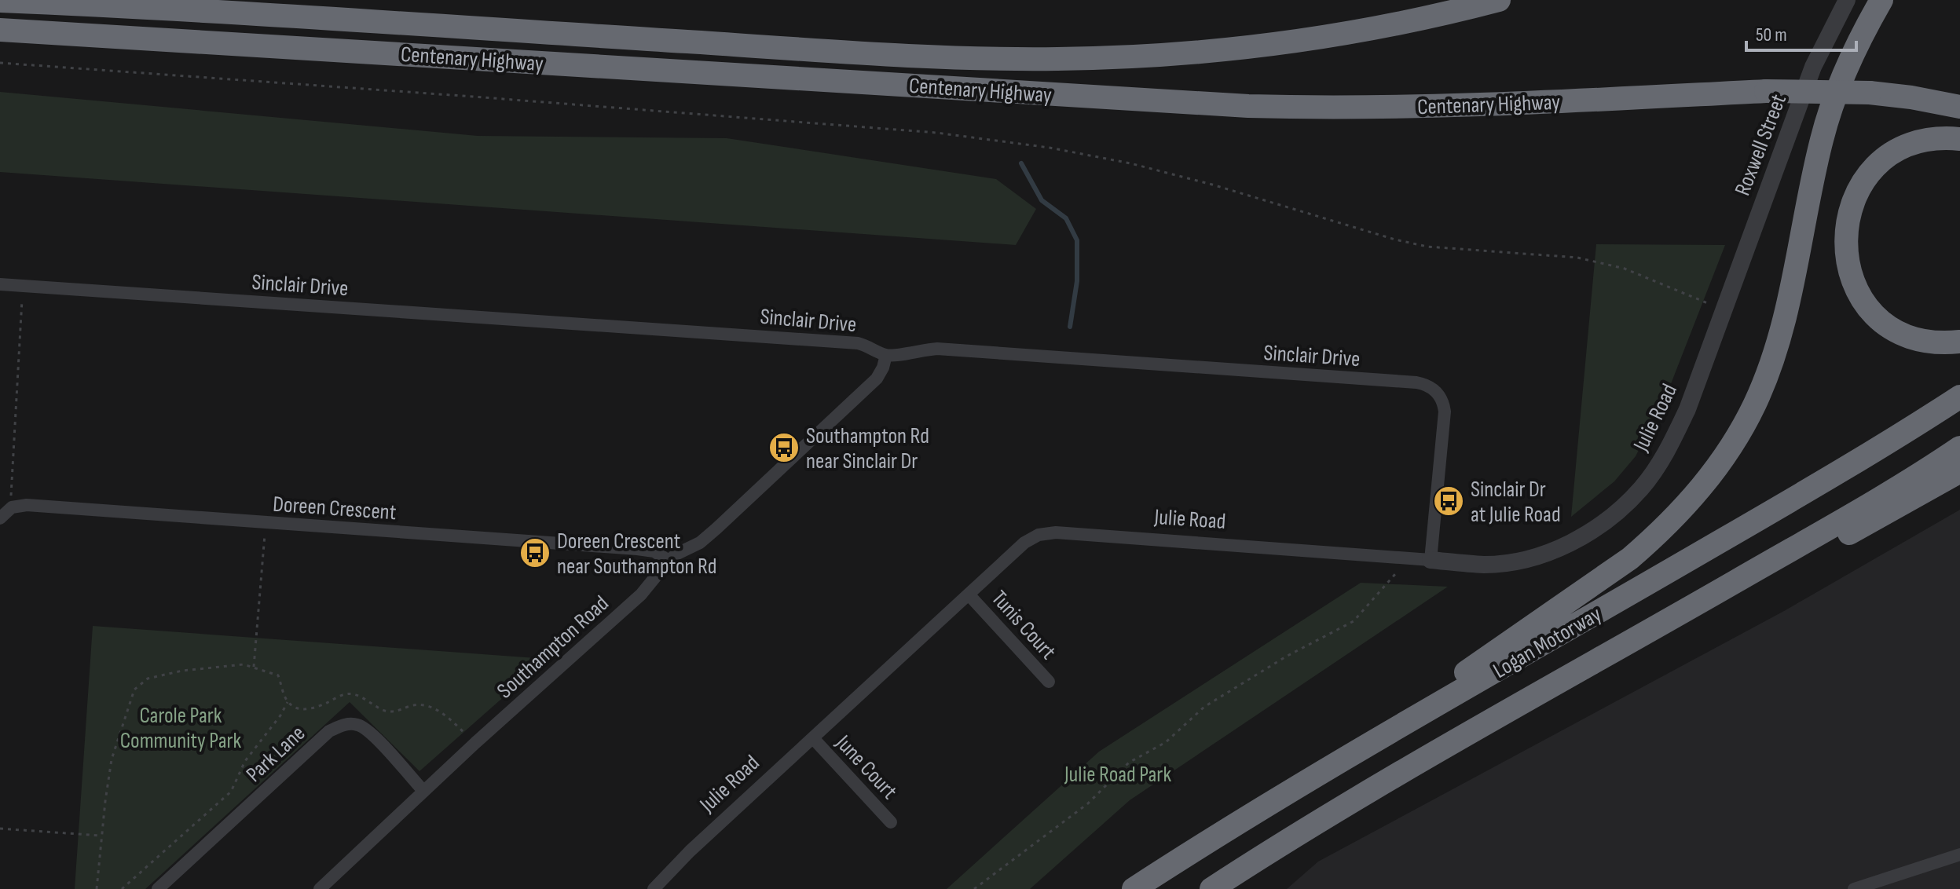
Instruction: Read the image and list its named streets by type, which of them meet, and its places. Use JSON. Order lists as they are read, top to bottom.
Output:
{
  "streets": {
    "highway": ["Centenary Highway", "Logan Motorway"],
    "street": [
      "Roxwell Street",
      "Sinclair Drive",
      "Julie Road",
      "Doreen Crescent",
      "Tunis Court",
      "Southampton Road",
      "Park Lane",
      "June Court"
    ]
  },
  "crossings": [
    ["Roxwell Street", "Julie Road"],
    ["Sinclair Drive", "Julie Road"],
    ["Sinclair Drive", "Southampton Road"],
    ["Julie Road", "Tunis Court"],
    ["Julie Road", "June Court"],
    ["Doreen Crescent", "Southampton Road"],
    ["Southampton Road", "Park Lane"]
  ],
  "parks": ["Carole Park Community Park", "Julie Road Park"],
  "places": {
    "bus stop": ["Southampton Rd near Sinclair Dr", "Sinclair Dr at Julie Road", "Doreen Crescent near Southampton Rd"]
  },
  "scale_bar": "50 m"
}
